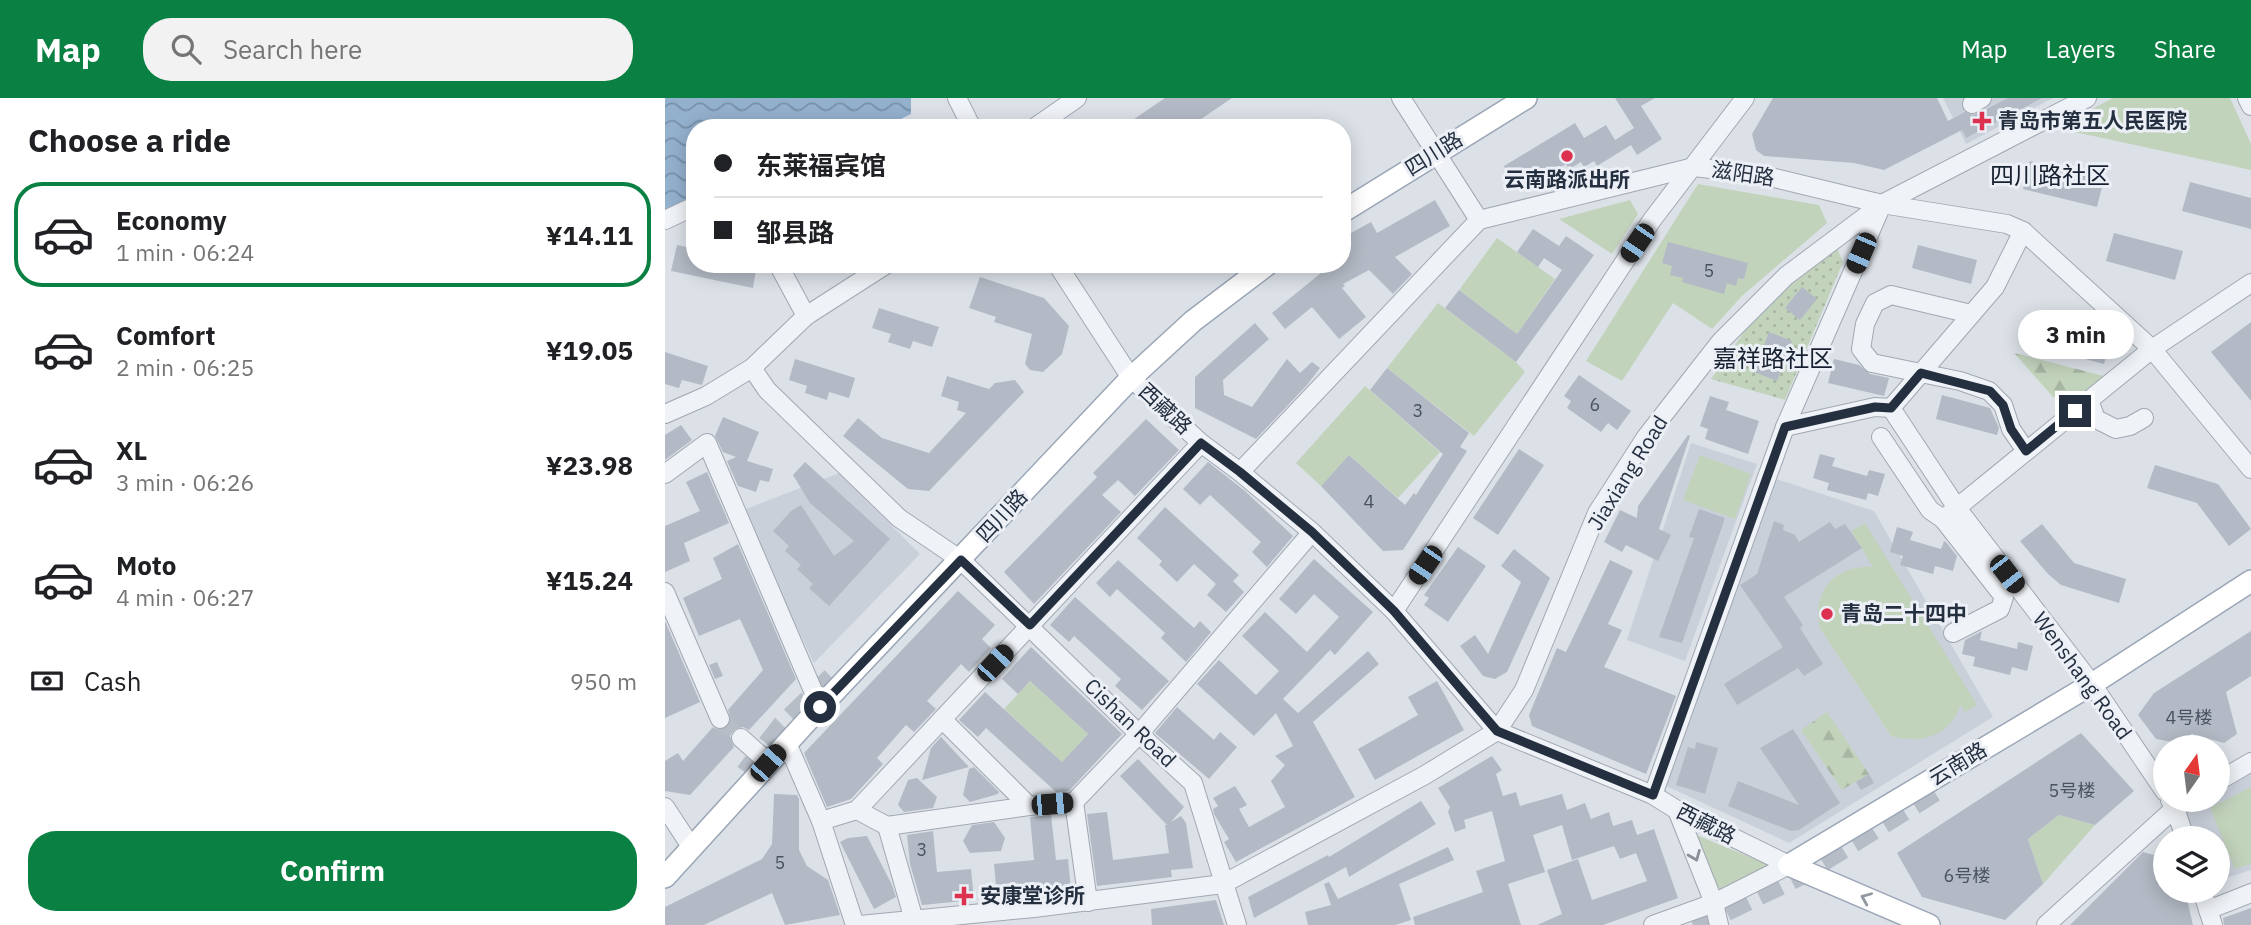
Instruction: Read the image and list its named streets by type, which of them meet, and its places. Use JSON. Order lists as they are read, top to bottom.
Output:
{
  "streets": {
    "main road": ["四川路", "西藏路", "云南路"],
    "street": [
      "滋阳路",
      "Jiaxiang Road",
      "Wenshang Road",
      "Cishan Road"
    ]
  },
  "crossings": [
    ["四川路", "西藏路"],
    ["四川路", "Cishan Road"],
    ["滋阳路", "Jiaxiang Road"],
    ["西藏路", "Jiaxiang Road"],
    ["西藏路", "云南路"],
    ["Jiaxiang Road", "Cishan Road"],
    ["Wenshang Road", "云南路"]
  ],
  "districts": ["四川路社区", "嘉祥路社区"],
  "places": {
    "health": ["青岛市第五人民医院", "安康堂诊所"],
    "other": ["云南路派出所", "青岛二十四中"]
  },
  "house_numbers": [
    "5",
    "6",
    "3",
    "4",
    "4号楼",
    "5号楼",
    "3",
    "5",
    "6号楼"
  ],
  "north": "top",
  "page": {
    "header": "Map",
    "search": "Search here",
    "nav": ["Map", "Layers", "Share"],
    "heading": "Choose a ride",
    "banner": ["东莱福宾馆", "邹县路"],
    "list": [
      {
        "name": "Economy",
        "note": "1 min · 06:24",
        "value": "¥14.11"
      },
      {
        "name": "Comfort",
        "note": "2 min · 06:25",
        "value": "¥19.05"
      },
      {
        "name": "XL",
        "note": "3 min · 06:26",
        "value": "¥23.98"
      },
      {
        "name": "Moto",
        "note": "4 min · 06:27",
        "value": "¥15.24"
      }
    ],
    "bubble": "3 min",
    "pay": ["Cash", "950 m"],
    "buttons": "Confirm"
  }
}
